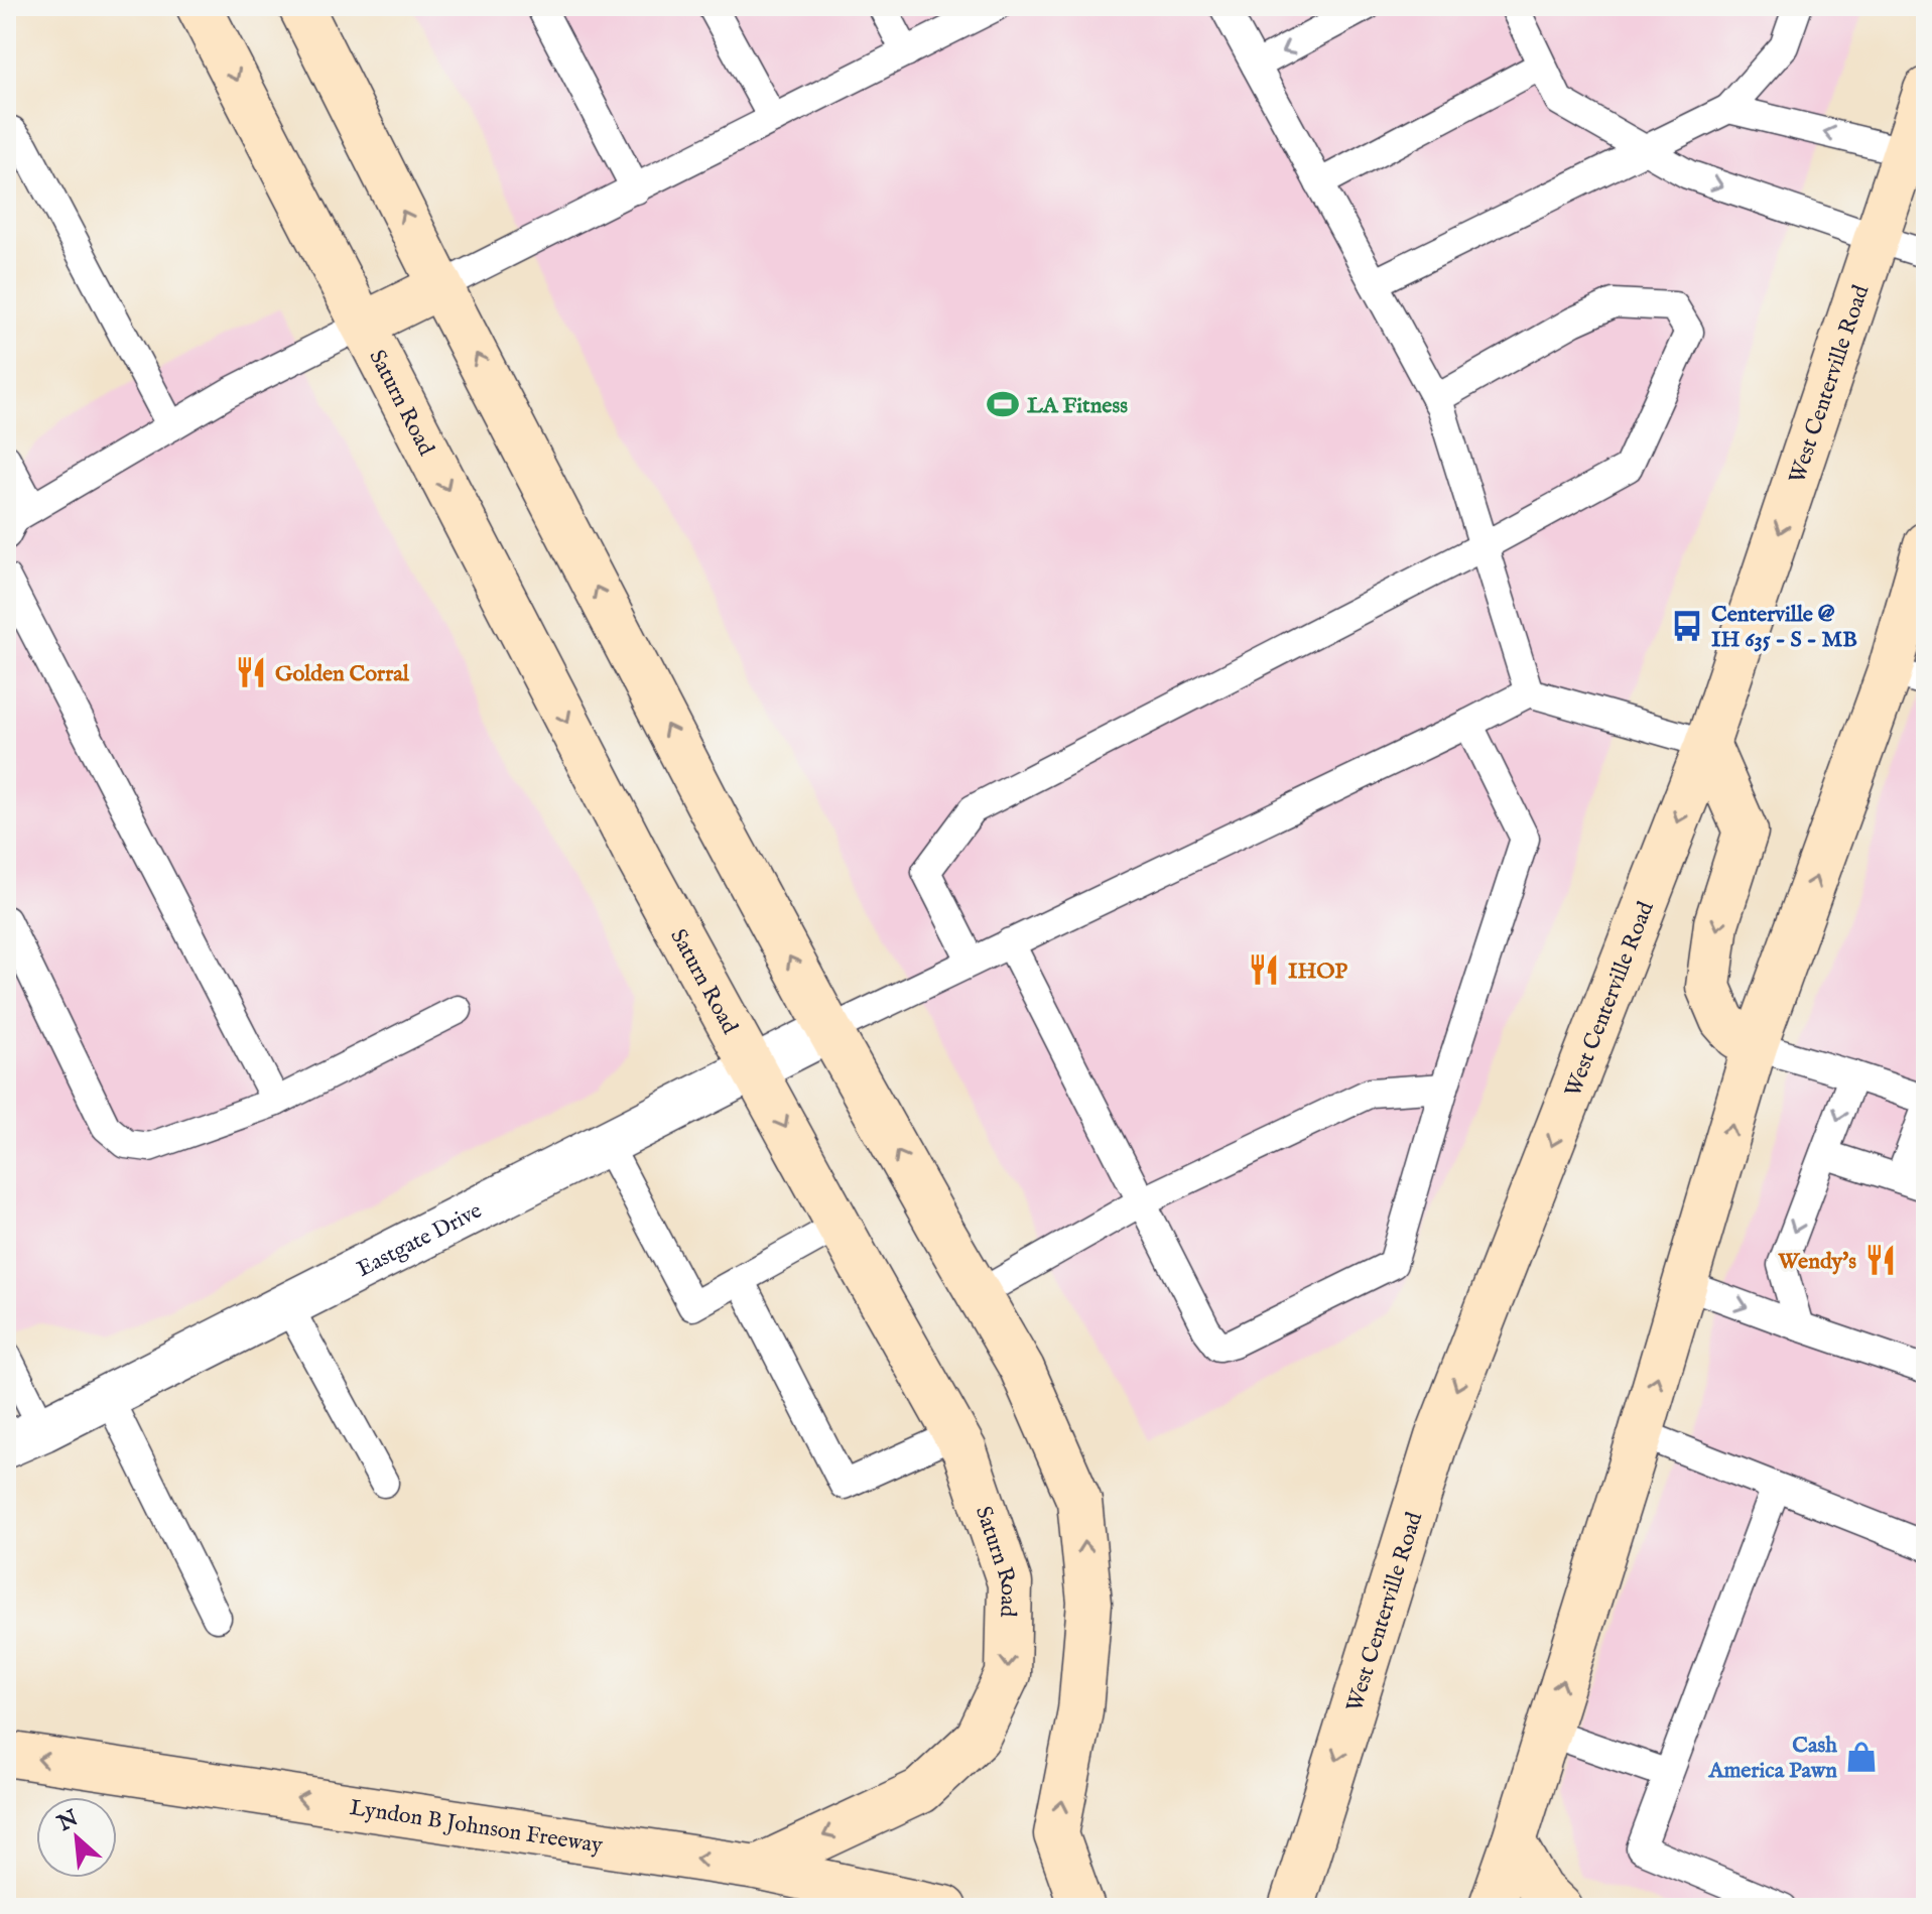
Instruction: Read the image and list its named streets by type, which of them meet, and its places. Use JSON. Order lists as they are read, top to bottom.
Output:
{
  "streets": {
    "main road": ["West Centerville Road", "Saturn Road", "Lyndon B Johnson Freeway"],
    "street": ["Eastgate Drive"]
  },
  "crossings": [
    ["Saturn Road", "Eastgate Drive"],
    ["Saturn Road", "Lyndon B Johnson Freeway"]
  ],
  "one_way": ["Lyndon B Johnson Freeway"],
  "places": {
    "sports": ["LA Fitness"],
    "bus stop": ["Centerville @ IH 635 - S - MB"],
    "restaurant": ["Golden Corral", "IHOP", "Wendy's"],
    "shop": ["Cash America Pawn"]
  },
  "north": "top left"
}
